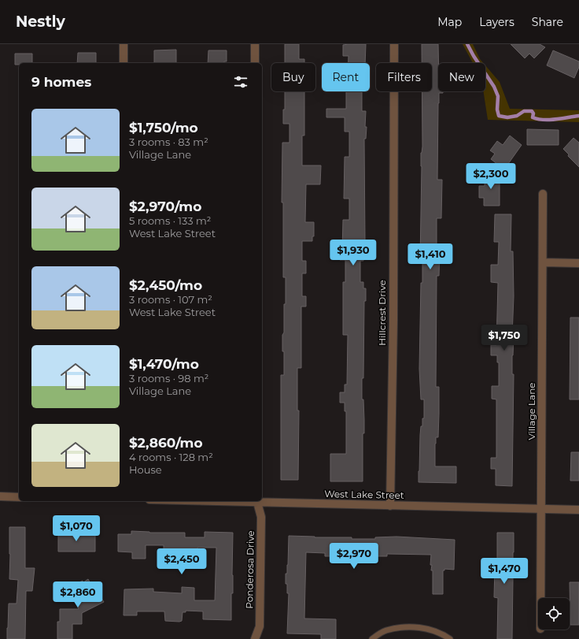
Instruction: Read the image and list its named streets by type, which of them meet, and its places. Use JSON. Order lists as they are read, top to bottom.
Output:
{
  "streets": {
    "street": [
      "Hillcrest Drive",
      "Village Lane",
      "West Lake Street",
      "Ponderosa Drive"
    ]
  },
  "crossings": [
    ["Hillcrest Drive", "West Lake Street"],
    ["Village Lane", "West Lake Street"],
    ["West Lake Street", "Ponderosa Drive"]
  ],
  "page": {
    "header": "Nestly",
    "nav": ["Map", "Layers", "Share"],
    "chip": [
      "Buy",
      "Rent",
      "Filters",
      "New"
    ],
    "heading": "9 homes",
    "list": [
      {
        "name": "$1,750/mo",
        "note": "3 rooms · 83 m² · Village Lane"
      },
      {
        "name": "$2,970/mo",
        "note": "5 rooms · 133 m² · West Lake Street"
      },
      {
        "name": "$2,450/mo",
        "note": "3 rooms · 107 m² · West Lake Street"
      },
      {
        "name": "$1,470/mo",
        "note": "3 rooms · 98 m² · Village Lane"
      },
      {
        "name": "$2,860/mo",
        "note": "4 rooms · 128 m² · House"
      }
    ],
    "price": [
      "$2,300",
      "$1,930",
      "$1,410",
      "$1,750",
      "$1,070",
      "$2,970",
      "$2,450",
      "$1,470",
      "$2,860"
    ]
  }
}
